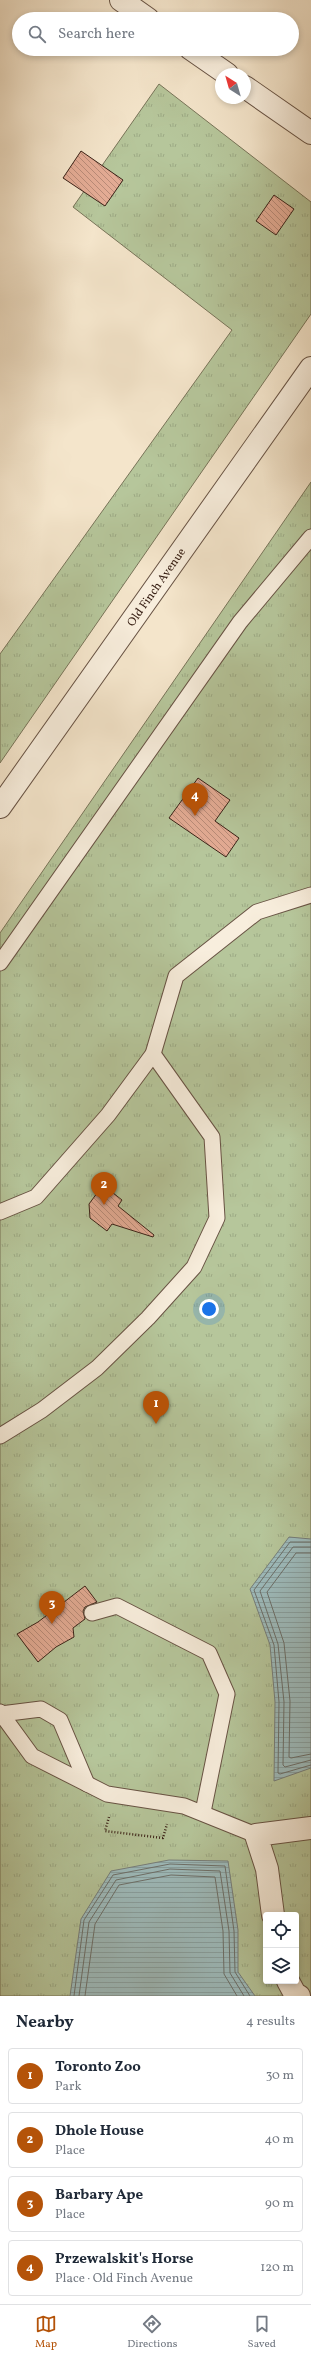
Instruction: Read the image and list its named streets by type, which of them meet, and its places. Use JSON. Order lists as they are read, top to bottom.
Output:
{
  "streets": {
    "street": ["Old Finch Avenue"]
  },
  "north": "top left",
  "page": {
    "search": "Search here",
    "pins": [
      "4",
      "2",
      "1",
      "3"
    ],
    "heading": ["Nearby", "4 results"],
    "list": [
      {
        "mark": "1",
        "name": "Toronto Zoo",
        "note": "Park",
        "value": "30 m"
      },
      {
        "mark": "2",
        "name": "Dhole House",
        "note": "Place",
        "value": "40 m"
      },
      {
        "mark": "3",
        "name": "Barbary Ape",
        "note": "Place",
        "value": "90 m"
      },
      {
        "mark": "4",
        "name": "Przewalskit's Horse",
        "note": "Place · Old Finch Avenue",
        "value": "120 m"
      }
    ],
    "nav": ["Map", "Directions", "Saved"]
  }
}
